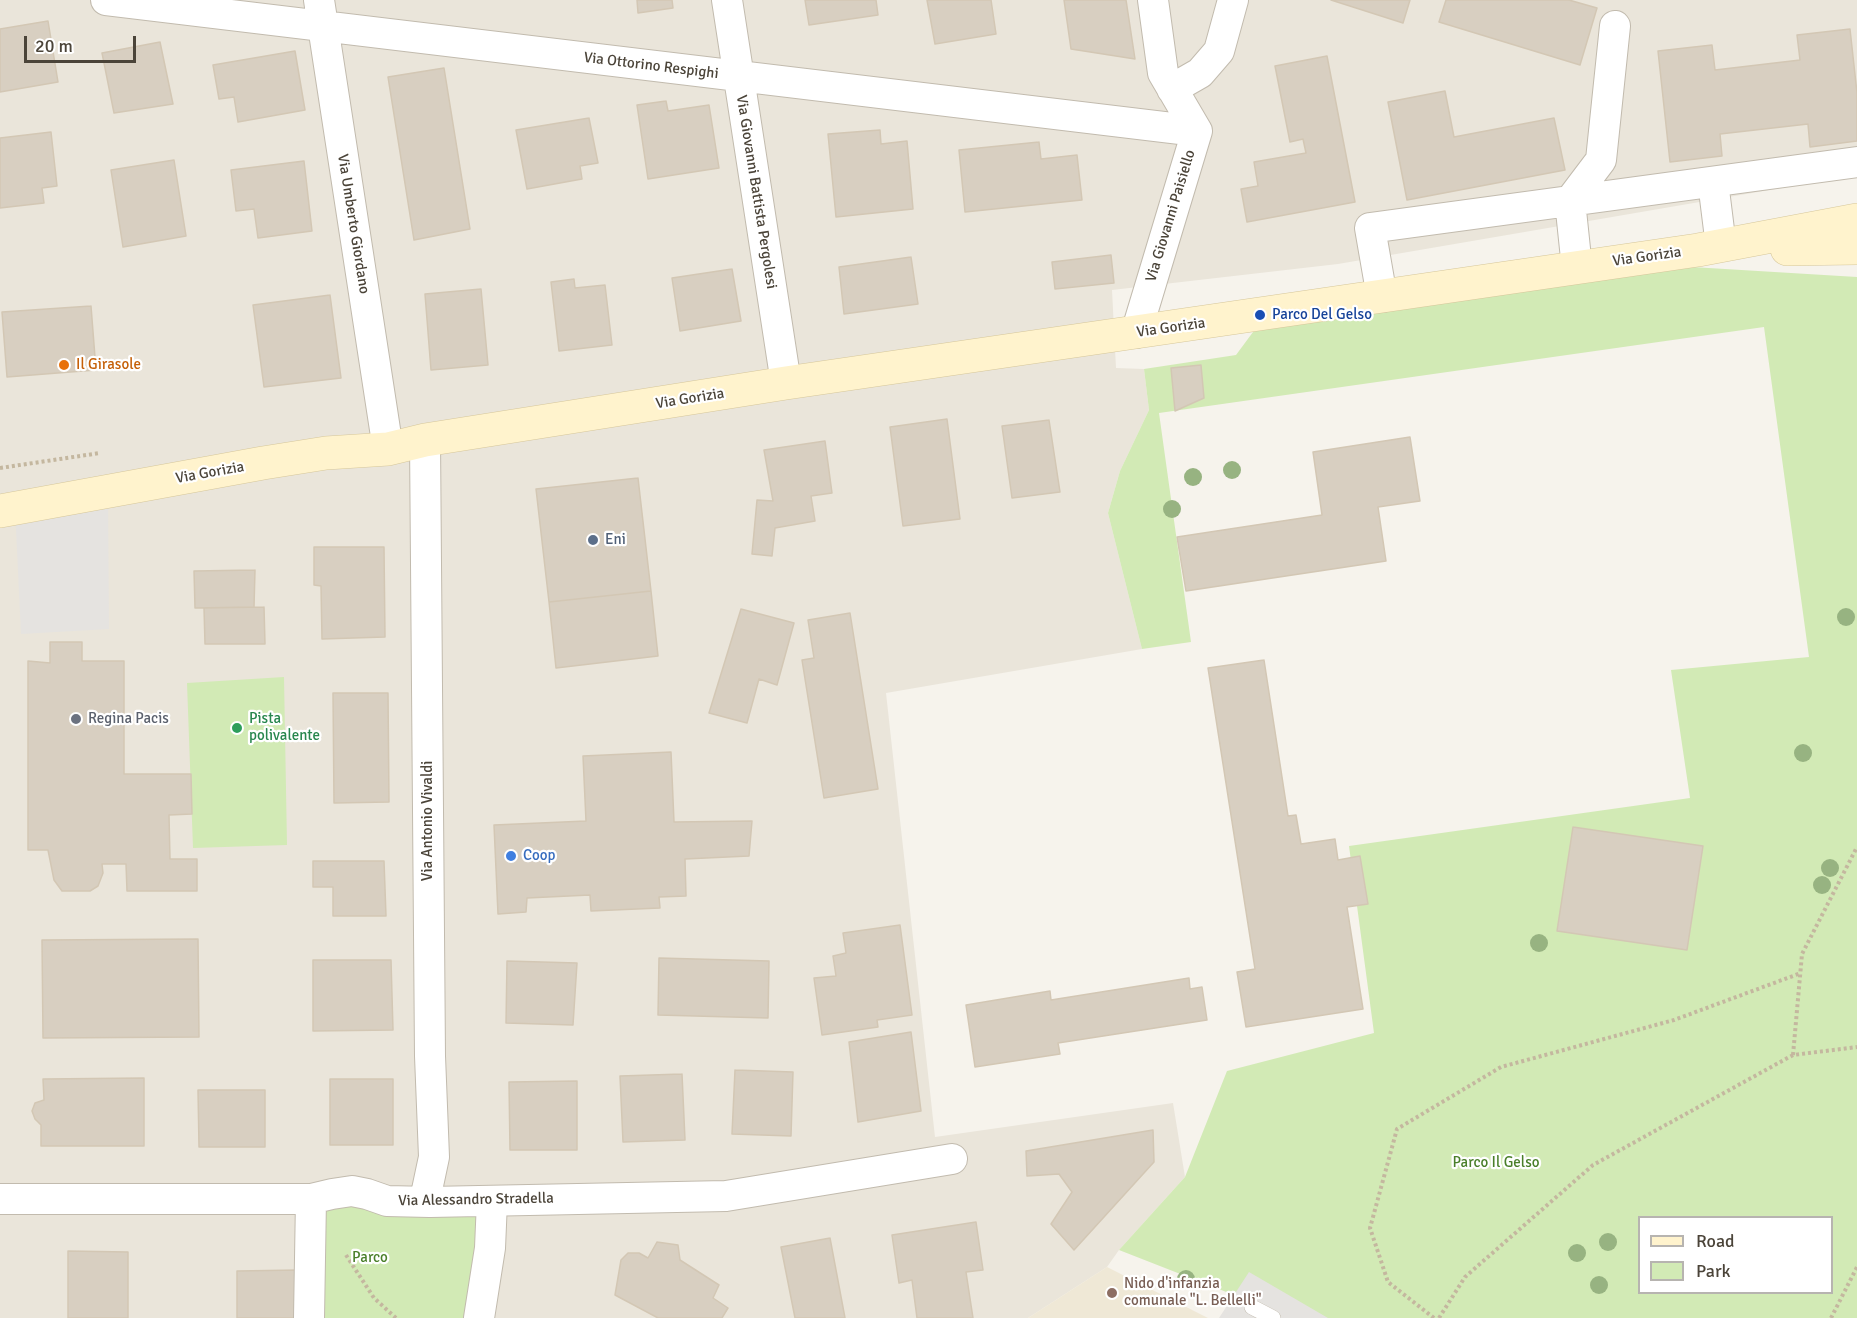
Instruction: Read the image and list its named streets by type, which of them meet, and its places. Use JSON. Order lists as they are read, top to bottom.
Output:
{
  "streets": {
    "main road": ["Via Gorizia"],
    "street": [
      "Via Ottorino Respighi",
      "Via Giovanni Battista Pergolesi",
      "Via Giovanni Paisiello",
      "Via Umberto Giordano",
      "Via Antonio Vivaldi",
      "Via Alessandro Stradella"
    ]
  },
  "crossings": [
    ["Via Ottorino Respighi", "Via Giovanni Battista Pergolesi"],
    ["Via Ottorino Respighi", "Via Giovanni Paisiello"],
    ["Via Ottorino Respighi", "Via Umberto Giordano"],
    ["Via Giovanni Battista Pergolesi", "Via Gorizia"],
    ["Via Giovanni Paisiello", "Via Gorizia"],
    ["Via Umberto Giordano", "Via Gorizia"],
    ["Via Gorizia", "Via Antonio Vivaldi"],
    ["Via Antonio Vivaldi", "Via Alessandro Stradella"]
  ],
  "parks": ["Parco Il Gelso", "Parco"],
  "places": [
    "Parco Del Gelso",
    "Il Girasole",
    "Eni",
    "Regina Pacis",
    "Pista polivalente",
    "Coop",
    "Nido d'infanzia comunale \"L. Bellelli\""
  ],
  "legend": ["Road", "Park"],
  "scale_bar": "20 m"
}
